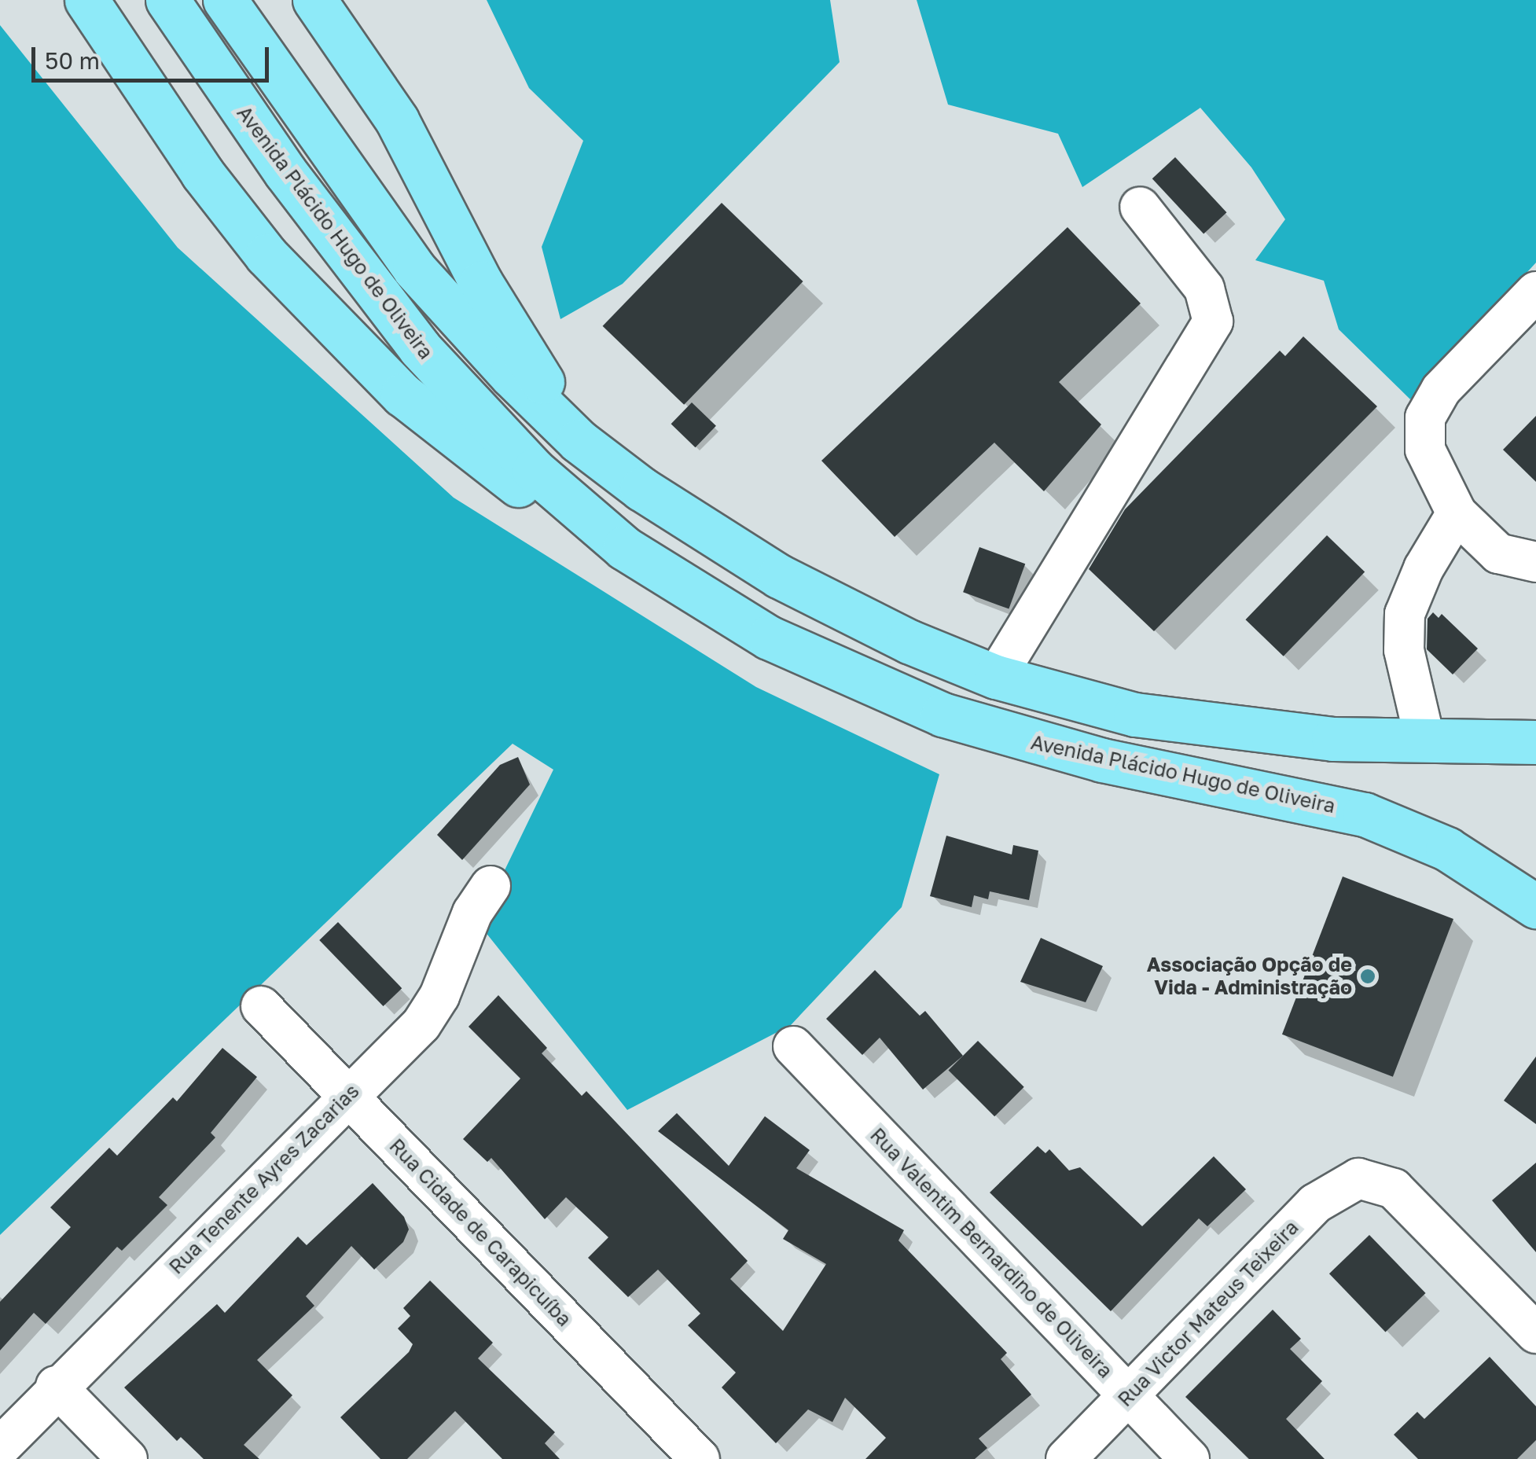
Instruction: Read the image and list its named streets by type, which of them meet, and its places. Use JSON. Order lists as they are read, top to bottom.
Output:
{
  "streets": {
    "main road": ["Avenida Plácido Hugo de Oliveira"],
    "street": [
      "Rua Tenente Ayres Zacarias",
      "Rua Cidade de Carapicuíba",
      "Rua Valentim Bernardino de Oliveira",
      "Rua Victor Mateus Teixeira"
    ]
  },
  "crossings": [
    ["Rua Tenente Ayres Zacarias", "Rua Cidade de Carapicuíba"],
    ["Rua Valentim Bernardino de Oliveira", "Rua Victor Mateus Teixeira"]
  ],
  "places": ["Associação Opção de Vida - Administração"],
  "scale_bar": "50 m"
}
